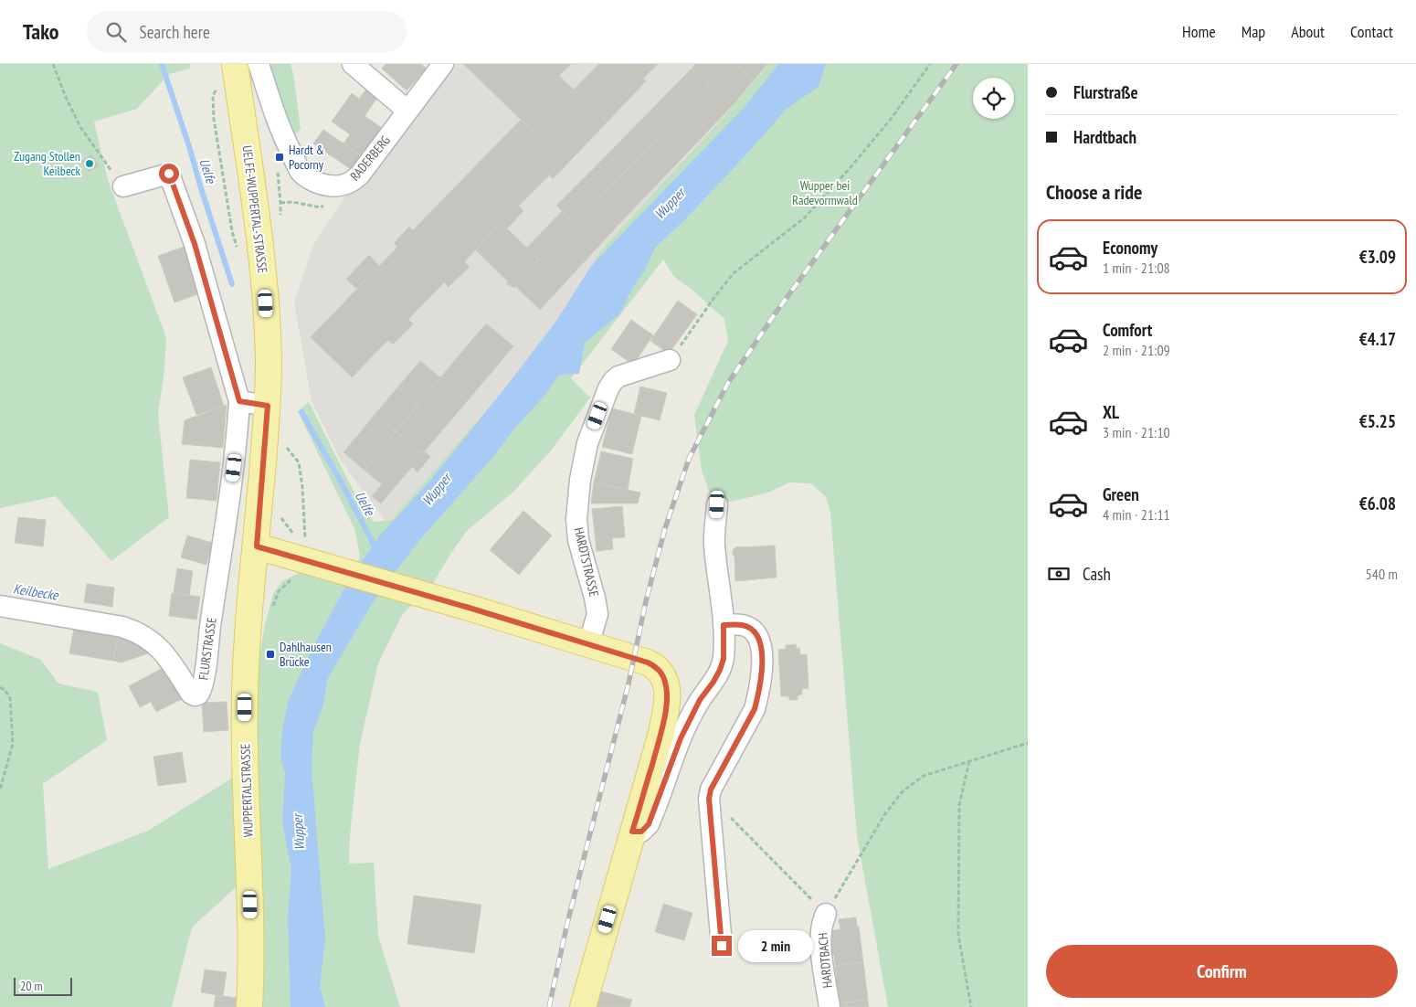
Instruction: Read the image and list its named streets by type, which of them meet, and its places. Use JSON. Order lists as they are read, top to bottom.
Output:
{
  "streets": {
    "main road": ["UELFE-WUPPERTAL-STRASSE", "WUPPERTALSTRASSE"],
    "street": [
      "RADERBERG",
      "HARDTSTRASSE",
      "FLURSTRASSE",
      "HARDTBACH"
    ]
  },
  "crossings": [
    ["UELFE-WUPPERTAL-STRASSE", "WUPPERTALSTRASSE"]
  ],
  "water": ["Uelfe", "Wupper", "Keilbecke"],
  "parks": ["Wupper bei Radevormwald"],
  "places": {
    "transit": ["Hardt & Pocorny", "Dahlhausen Brücke"],
    "other": ["Zugang Stollen Keilbeck"]
  },
  "scale_bar": "20 m",
  "page": {
    "header": "Tako",
    "search": "Search here",
    "nav": [
      "Home",
      "Map",
      "About",
      "Contact"
    ],
    "banner": ["Flurstraße", "Hardtbach"],
    "heading": "Choose a ride",
    "list": [
      {
        "name": "Economy",
        "note": "1 min · 21:08",
        "value": "€3.09"
      },
      {
        "name": "Comfort",
        "note": "2 min · 21:09",
        "value": "€4.17"
      },
      {
        "name": "XL",
        "note": "3 min · 21:10",
        "value": "€5.25"
      },
      {
        "name": "Green",
        "note": "4 min · 21:11",
        "value": "€6.08"
      }
    ],
    "pay": ["Cash", "540 m"],
    "bubble": "2 min",
    "buttons": "Confirm",
    "scale": "20 m"
  }
}
